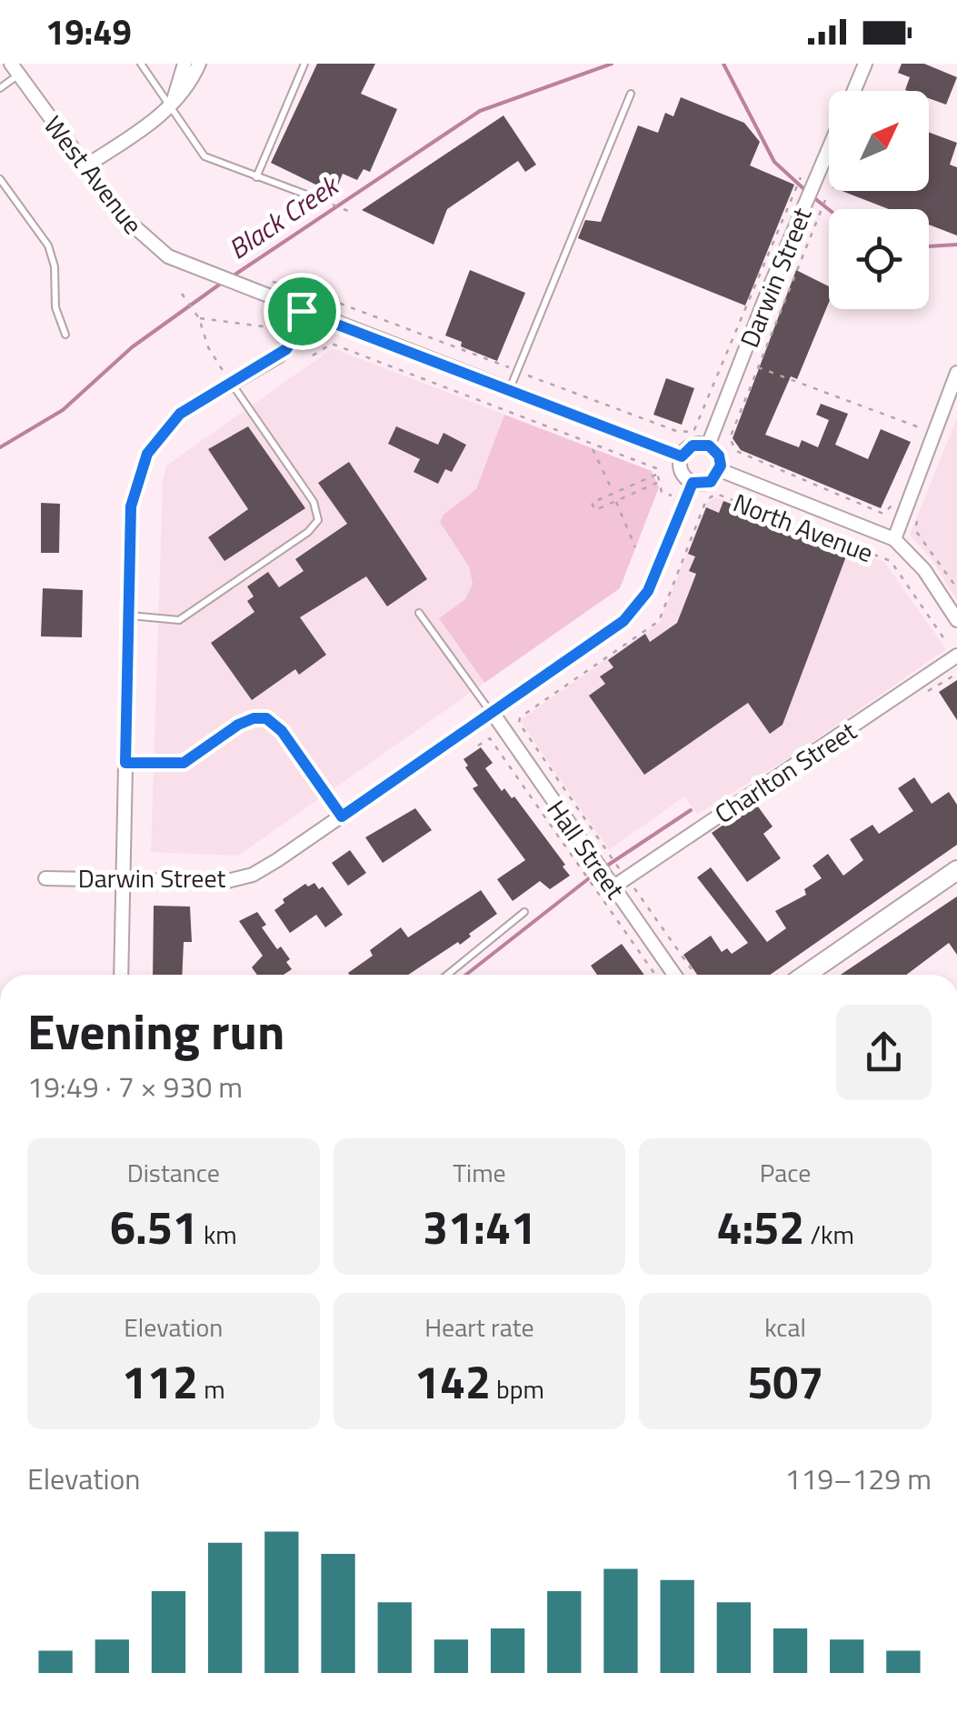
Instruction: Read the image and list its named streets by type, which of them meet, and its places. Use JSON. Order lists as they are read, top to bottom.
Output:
{
  "streets": {
    "street": [
      "West Avenue",
      "Darwin Street",
      "North Avenue",
      "Charlton Street",
      "Hall Street"
    ]
  },
  "crossings": [
    ["Darwin Street", "North Avenue"],
    ["Darwin Street", "Hall Street"],
    ["Charlton Street", "Hall Street"]
  ],
  "water": ["Black Creek"],
  "north": "top right",
  "page": {
    "status": "19:49",
    "heading": ["Evening run", "19:49 · 7 × 930 m"],
    "stats": [
      ["Distance", "6.51 km"],
      ["Time", "31:41"],
      ["Pace", "4:52 /km"],
      ["Elevation", "112 m"],
      ["Heart rate", "142 bpm"],
      ["kcal", "507"]
    ],
    "chart": ["Elevation", "119–129 m"]
  }
}
